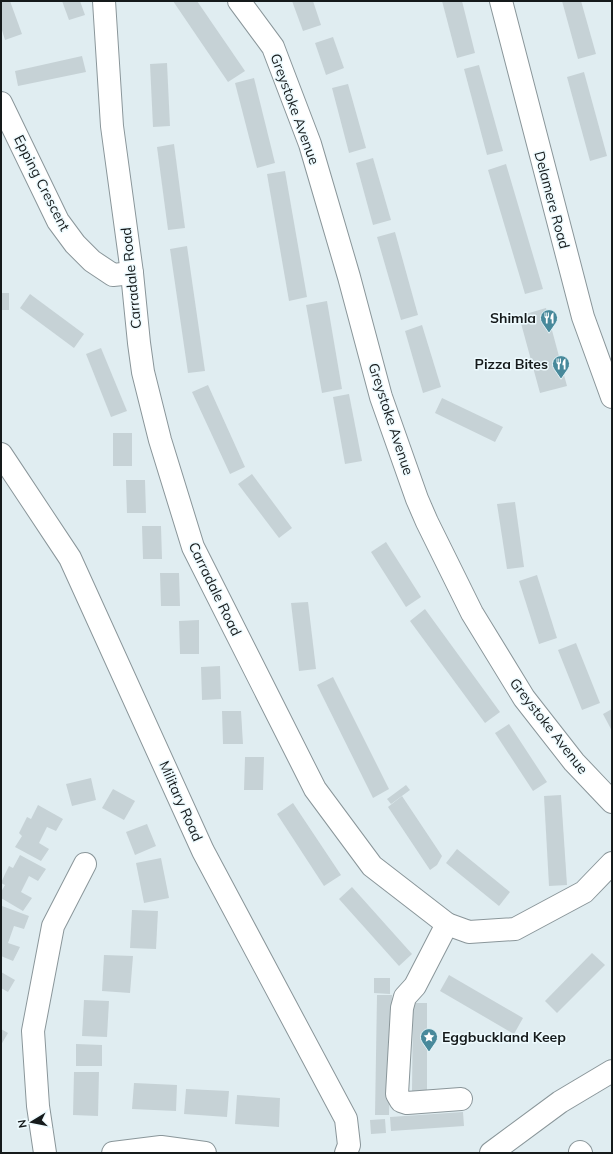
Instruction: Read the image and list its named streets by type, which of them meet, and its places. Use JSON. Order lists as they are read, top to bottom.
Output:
{
  "streets": {
    "street": [
      "Greystoke Avenue",
      "Epping Crescent",
      "Delamere Road",
      "Carradale Road",
      "Military Road"
    ]
  },
  "crossings": [
    ["Epping Crescent", "Carradale Road"]
  ],
  "places": {
    "restaurant": ["Shimla", "Pizza Bites"],
    "place": ["Eggbuckland Keep"]
  },
  "north": "left"
}
